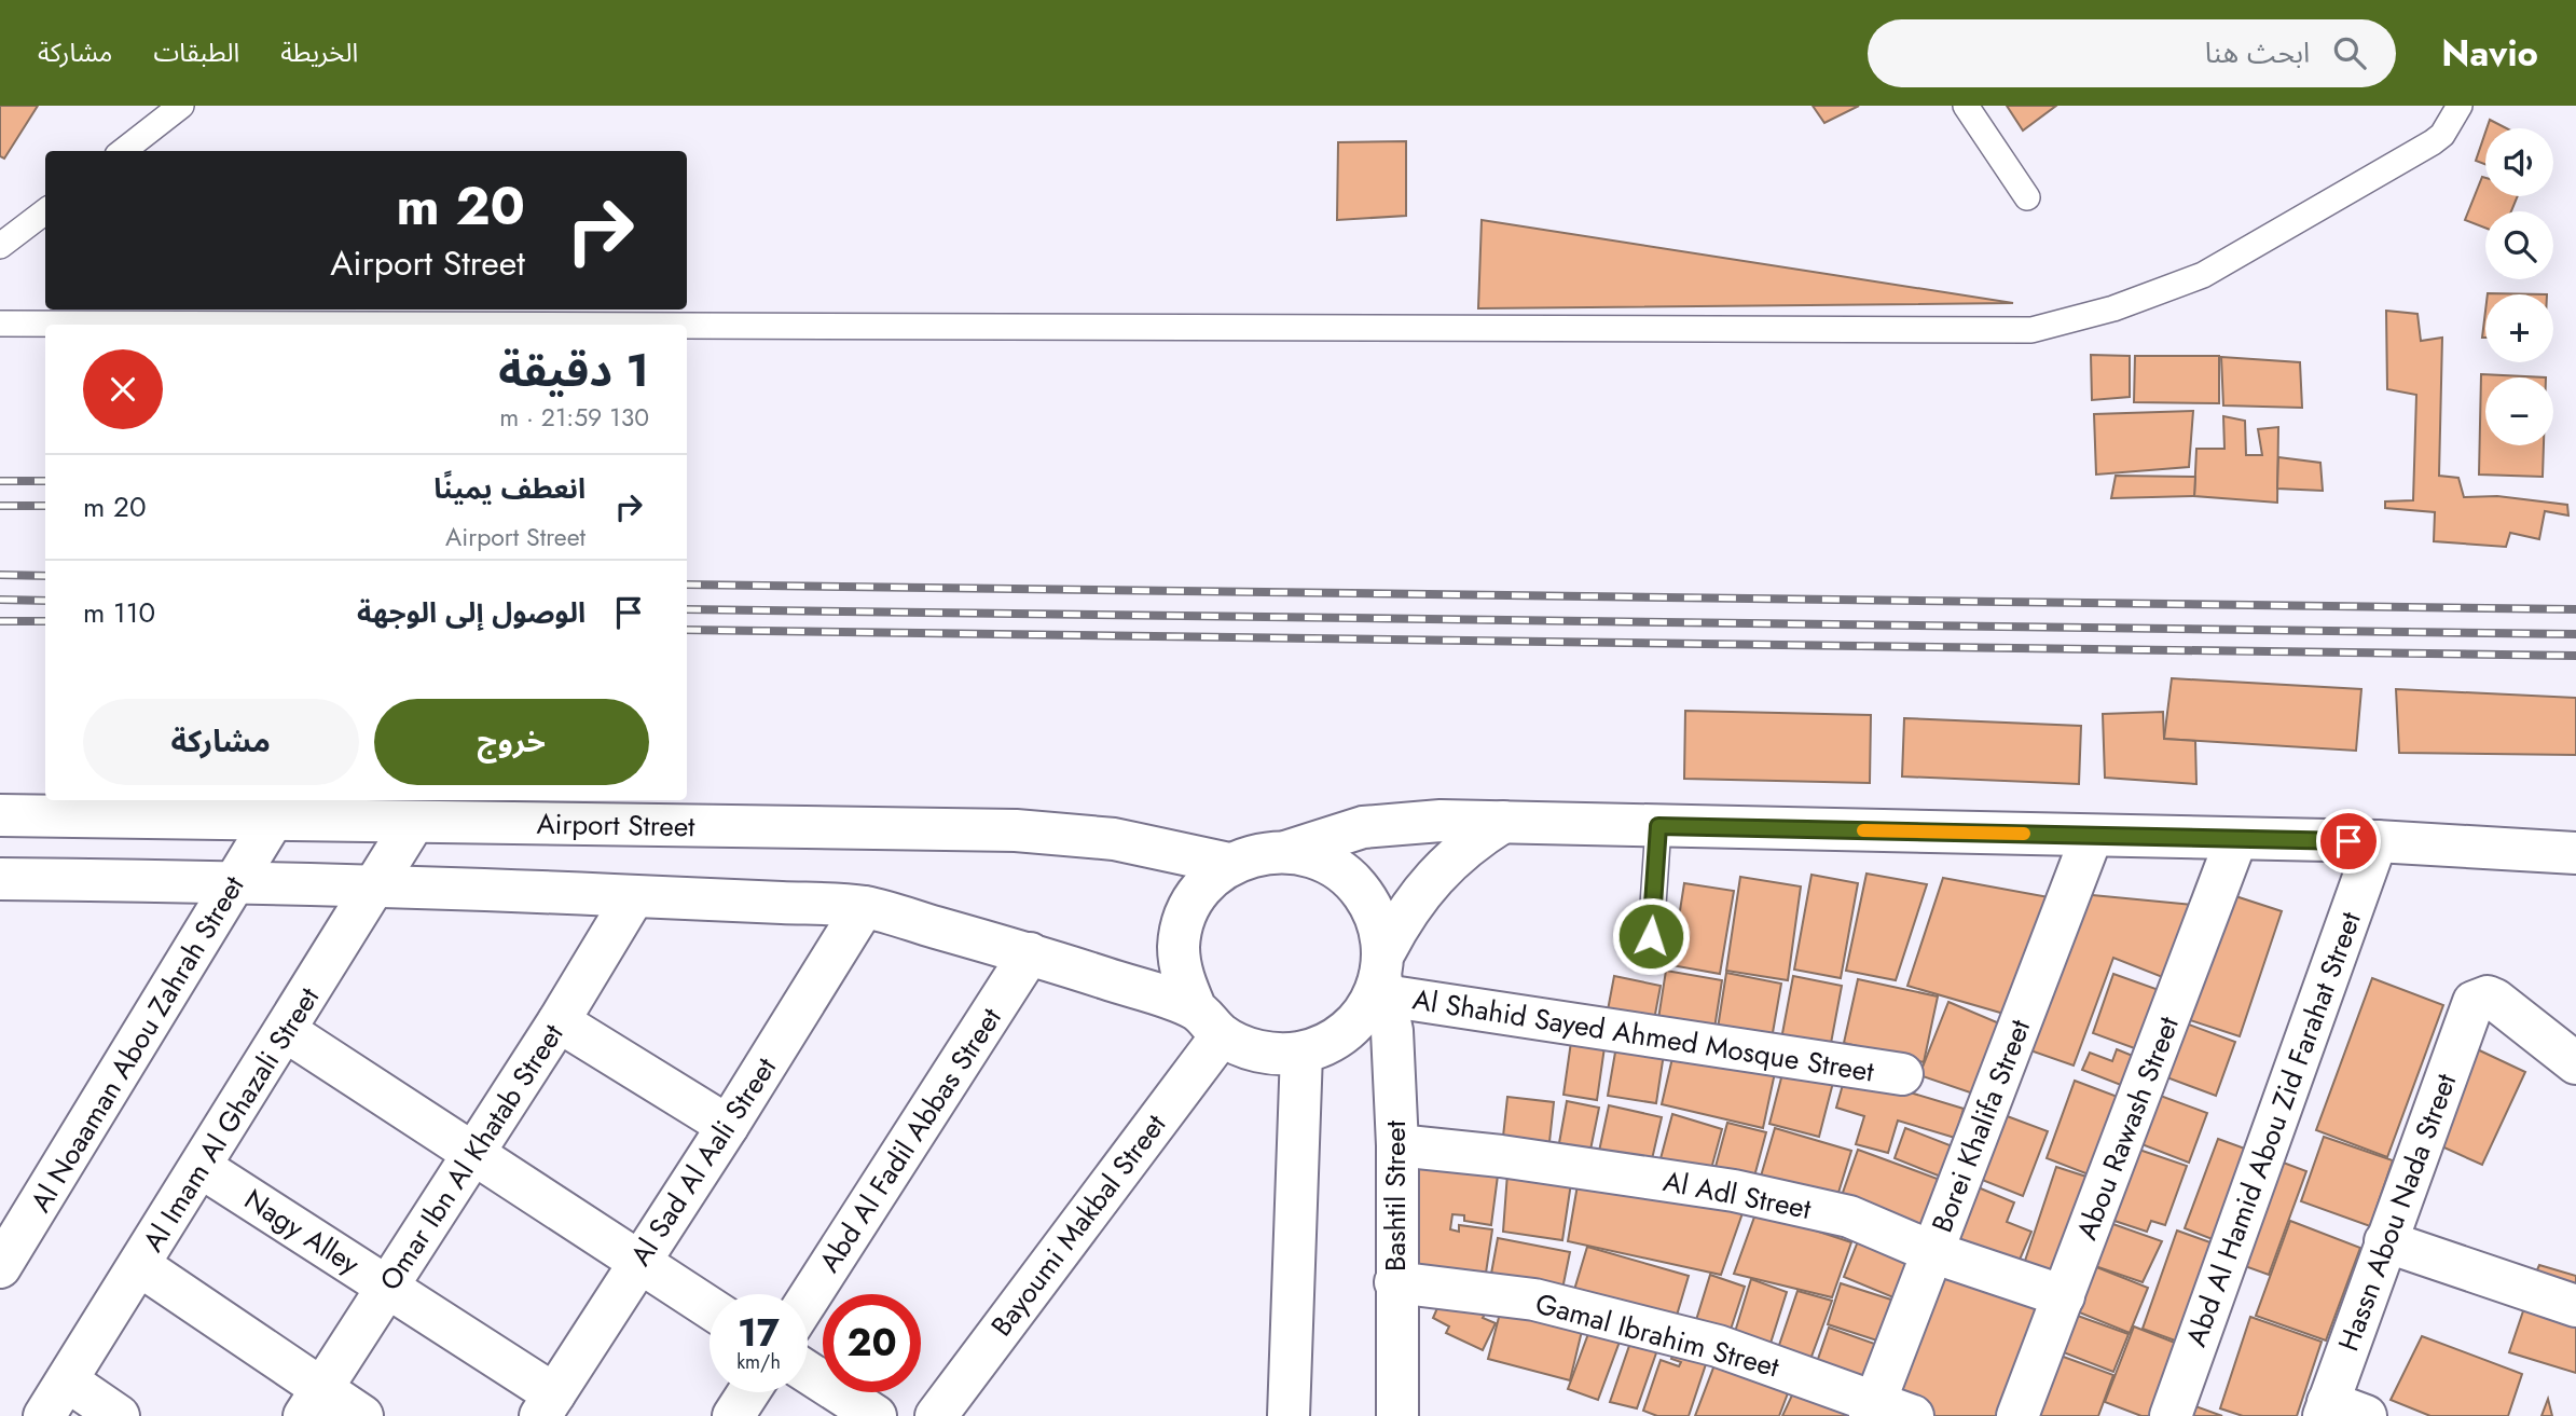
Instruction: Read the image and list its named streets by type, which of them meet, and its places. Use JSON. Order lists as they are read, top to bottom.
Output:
{
  "streets": {
    "street": [
      "Airport Street",
      "Al Shahid Sayed Ahmed Mosque Street",
      "Al Noaaman Abou Zahrah Street",
      "Al Imam Al Ghazali Street",
      "Borei Khalifa Street",
      "Abou Rawash Street",
      "Abd Al Hamid Abou Zid Farahat Street",
      "Abd Al Fadil Abbas Street",
      "Omar Ibn Al Khatab Street",
      "Al Sad Al Aali Street",
      "Al Adl Street",
      "Bashtil Street",
      "Hassn Abou Nada Street",
      "Bayoumi Makbal Street",
      "Nagy Alley",
      "Gamal Ibrahim Street"
    ]
  },
  "crossings": [
    ["Airport Street", "Al Shahid Sayed Ahmed Mosque Street"],
    ["Airport Street", "Al Noaaman Abou Zahrah Street"],
    ["Airport Street", "Al Imam Al Ghazali Street"],
    ["Airport Street", "Bashtil Street"],
    ["Airport Street", "Bayoumi Makbal Street"],
    ["Al Shahid Sayed Ahmed Mosque Street", "Bashtil Street"],
    ["Al Shahid Sayed Ahmed Mosque Street", "Bayoumi Makbal Street"],
    ["Al Imam Al Ghazali Street", "Nagy Alley"],
    ["Borei Khalifa Street", "Al Adl Street"],
    ["Borei Khalifa Street", "Gamal Ibrahim Street"],
    ["Abou Rawash Street", "Al Adl Street"],
    ["Omar Ibn Al Khatab Street", "Nagy Alley"],
    ["Al Sad Al Aali Street", "Nagy Alley"],
    ["Al Adl Street", "Bashtil Street"],
    ["Bashtil Street", "Bayoumi Makbal Street"],
    ["Bashtil Street", "Gamal Ibrahim Street"]
  ],
  "page": {
    "header": "Navio",
    "search": "ابحث هنا",
    "nav": ["الخريطة", "الطبقات", "مشاركة"],
    "map_buttons": ["+", "−"],
    "turn": ["20 m", "Airport Street"],
    "heading": ["1 دقيقة", "130 m · 21:59"],
    "list": [
      {
        "name": "انعطف يمينًا",
        "note": "Airport Street",
        "value": "20 m"
      },
      {
        "name": "الوصول إلى الوجهة",
        "value": "110 m"
      }
    ],
    "buttons": ["خروج", "مشاركة"],
    "speed": "17 km/h",
    "limit": "20"
  }
}
